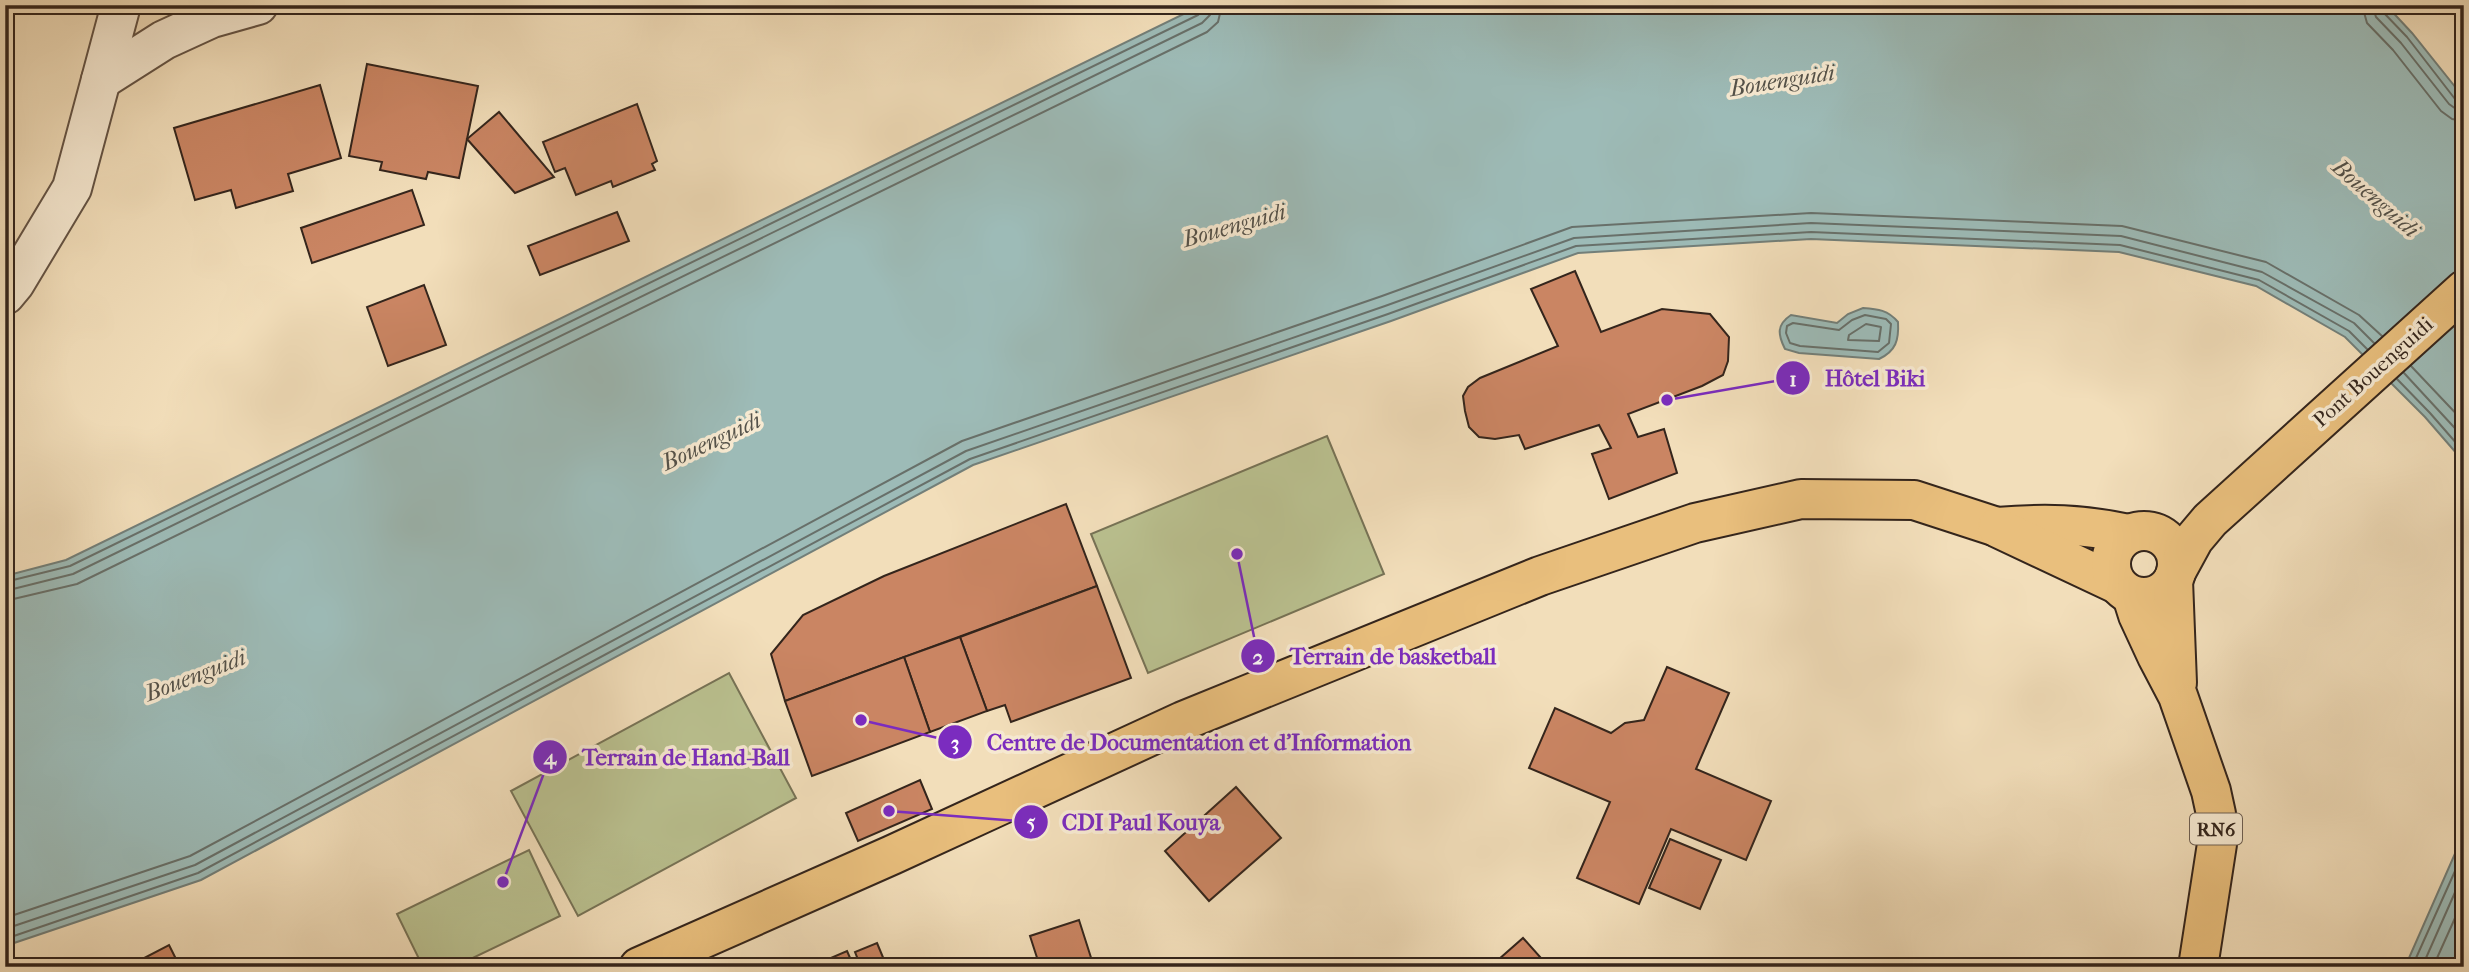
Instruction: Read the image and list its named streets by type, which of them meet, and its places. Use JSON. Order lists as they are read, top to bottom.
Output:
{
  "streets": {
    "main road": ["Pont Bouenguidi", "RN6"]
  },
  "water": ["Bouenguidi"],
  "places": [
    "Hôtel Biki",
    "Terrain de basketball",
    "Centre de Documentation et d'Information",
    "CDI Paul Kouya",
    "Terrain de Hand-Ball"
  ]
}
